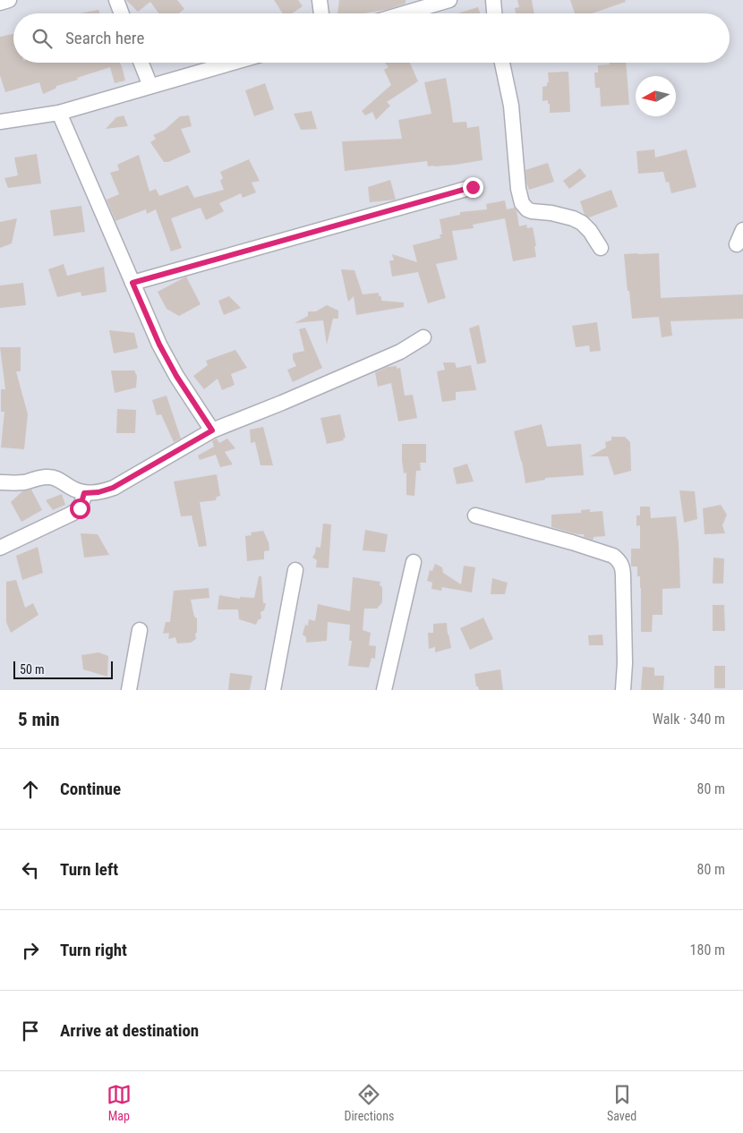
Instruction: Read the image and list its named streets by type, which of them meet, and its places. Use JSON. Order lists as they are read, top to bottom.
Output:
{
  "scale_bar": "50 m",
  "north": "left",
  "page": {
    "search": "Search here",
    "scale": "50 m",
    "heading": ["5 min", "Walk · 340 m"],
    "list": [
      ["Continue", "80 m"],
      ["Turn left", "80 m"],
      ["Turn right", "180 m"],
      "Arrive at destination"
    ],
    "nav": ["Map", "Directions", "Saved"]
  }
}
